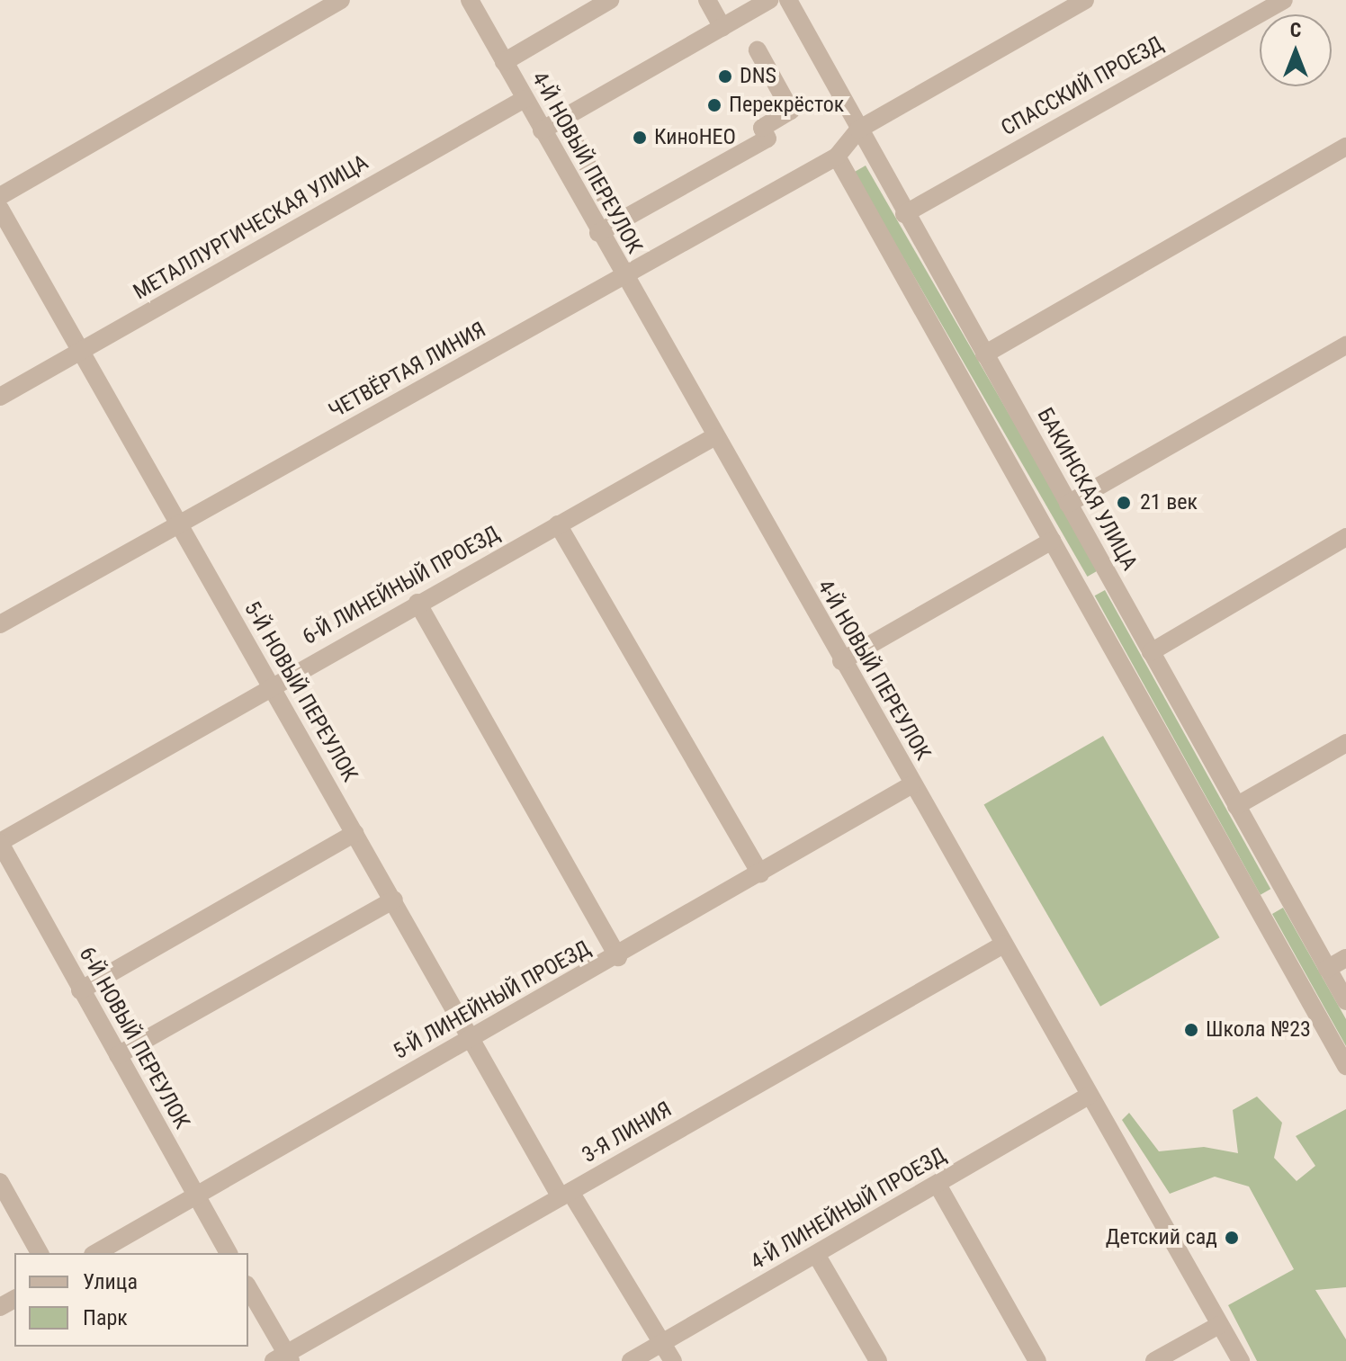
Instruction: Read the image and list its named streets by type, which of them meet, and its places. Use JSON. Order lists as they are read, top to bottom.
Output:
{
  "streets": {
    "street": [
      "СПАССКИЙ ПРОЕЗД",
      "4-Й НОВЫЙ ПЕРЕУЛОК",
      "МЕТАЛЛУРГИЧЕСКАЯ УЛИЦА",
      "ЧЕТВЁРТАЯ ЛИНИЯ",
      "БАКИНСКАЯ УЛИЦА",
      "6-Й ЛИНЕЙНЫЙ ПРОЕЗД",
      "5-Й НОВЫЙ ПЕРЕУЛОК",
      "5-Й ЛИНЕЙНЫЙ ПРОЕЗД",
      "6-Й НОВЫЙ ПЕРЕУЛОК",
      "3-Я ЛИНИЯ",
      "4-Й ЛИНЕЙНЫЙ ПРОЕЗД"
    ]
  },
  "crossings": [
    ["СПАССКИЙ ПРОЕЗД", "БАКИНСКАЯ УЛИЦА"],
    ["4-Й НОВЫЙ ПЕРЕУЛОК", "МЕТАЛЛУРГИЧЕСКАЯ УЛИЦА"],
    ["4-Й НОВЫЙ ПЕРЕУЛОК", "ЧЕТВЁРТАЯ ЛИНИЯ"],
    ["4-Й НОВЫЙ ПЕРЕУЛОК", "6-Й ЛИНЕЙНЫЙ ПРОЕЗД"],
    ["4-Й НОВЫЙ ПЕРЕУЛОК", "5-Й ЛИНЕЙНЫЙ ПРОЕЗД"],
    ["4-Й НОВЫЙ ПЕРЕУЛОК", "3-Я ЛИНИЯ"],
    ["4-Й НОВЫЙ ПЕРЕУЛОК", "4-Й ЛИНЕЙНЫЙ ПРОЕЗД"],
    ["МЕТАЛЛУРГИЧЕСКАЯ УЛИЦА", "5-Й НОВЫЙ ПЕРЕУЛОК"],
    ["ЧЕТВЁРТАЯ ЛИНИЯ", "5-Й НОВЫЙ ПЕРЕУЛОК"],
    ["6-Й ЛИНЕЙНЫЙ ПРОЕЗД", "5-Й НОВЫЙ ПЕРЕУЛОК"],
    ["6-Й ЛИНЕЙНЫЙ ПРОЕЗД", "6-Й НОВЫЙ ПЕРЕУЛОК"],
    ["5-Й НОВЫЙ ПЕРЕУЛОК", "5-Й ЛИНЕЙНЫЙ ПРОЕЗД"],
    ["5-Й НОВЫЙ ПЕРЕУЛОК", "3-Я ЛИНИЯ"],
    ["5-Й НОВЫЙ ПЕРЕУЛОК", "4-Й ЛИНЕЙНЫЙ ПРОЕЗД"],
    ["5-Й ЛИНЕЙНЫЙ ПРОЕЗД", "6-Й НОВЫЙ ПЕРЕУЛОК"]
  ],
  "places": [
    "DNS",
    "Перекрёсток",
    "КиноНЕО",
    "21 век",
    "Школа №23",
    "Детский сад"
  ],
  "legend": ["Улица", "Парк"],
  "north": "top"
}
